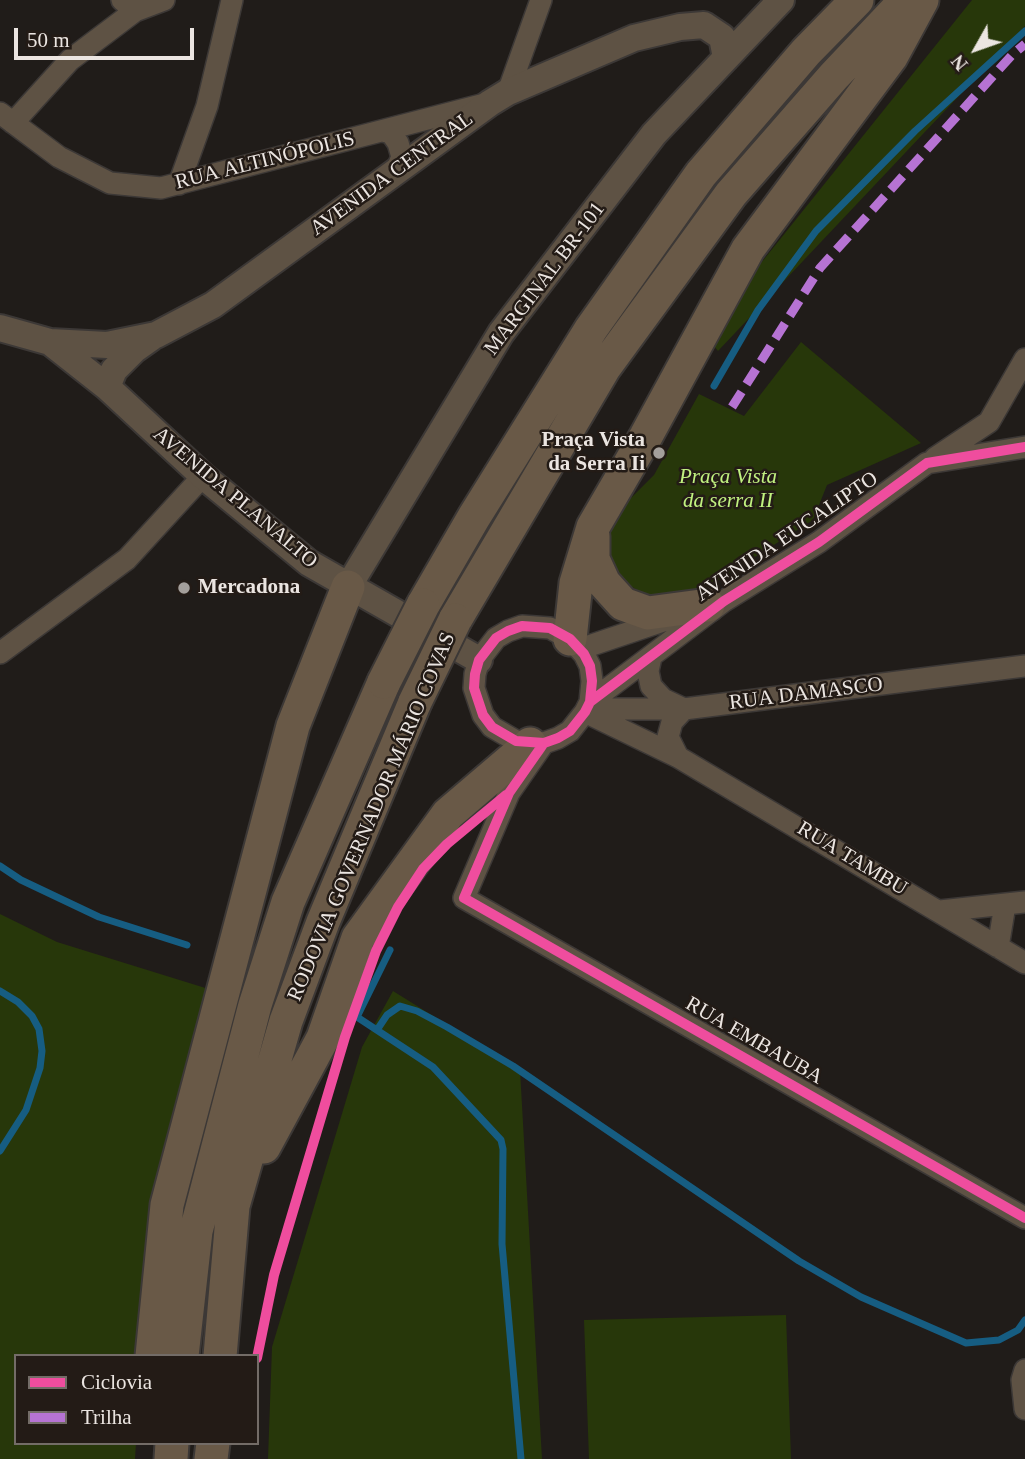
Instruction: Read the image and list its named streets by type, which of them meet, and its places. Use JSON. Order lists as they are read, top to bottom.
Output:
{
  "streets": {
    "main road": ["RODOVIA GOVERNADOR MÁRIO COVAS"],
    "street": [
      "RUA ALTINÓPOLIS",
      "AVENIDA CENTRAL",
      "MARGINAL BR-101",
      "AVENIDA PLANALTO",
      "AVENIDA EUCALIPTO",
      "RUA DAMASCO",
      "RUA TAMBU",
      "RUA EMBAUBA"
    ]
  },
  "crossings": [
    ["RUA ALTINÓPOLIS", "AVENIDA CENTRAL"],
    ["AVENIDA CENTRAL", "MARGINAL BR-101"],
    ["AVENIDA CENTRAL", "AVENIDA PLANALTO"],
    ["MARGINAL BR-101", "AVENIDA PLANALTO"],
    ["AVENIDA PLANALTO", "AVENIDA EUCALIPTO"],
    ["AVENIDA PLANALTO", "RUA DAMASCO"],
    ["AVENIDA PLANALTO", "RUA TAMBU"],
    ["AVENIDA PLANALTO", "RUA EMBAUBA"],
    ["AVENIDA EUCALIPTO", "RUA DAMASCO"],
    ["AVENIDA EUCALIPTO", "RUA TAMBU"],
    ["AVENIDA EUCALIPTO", "RUA EMBAUBA"],
    ["RUA DAMASCO", "RUA TAMBU"],
    ["RUA DAMASCO", "RUA EMBAUBA"],
    ["RUA TAMBU", "RUA EMBAUBA"]
  ],
  "parks": ["Praça Vista da serra II"],
  "places": ["Praça Vista da Serra Ii", "Mercadona"],
  "legend": ["Ciclovia", "Trilha"],
  "scale_bar": "50 m",
  "north": "bottom left"
}
